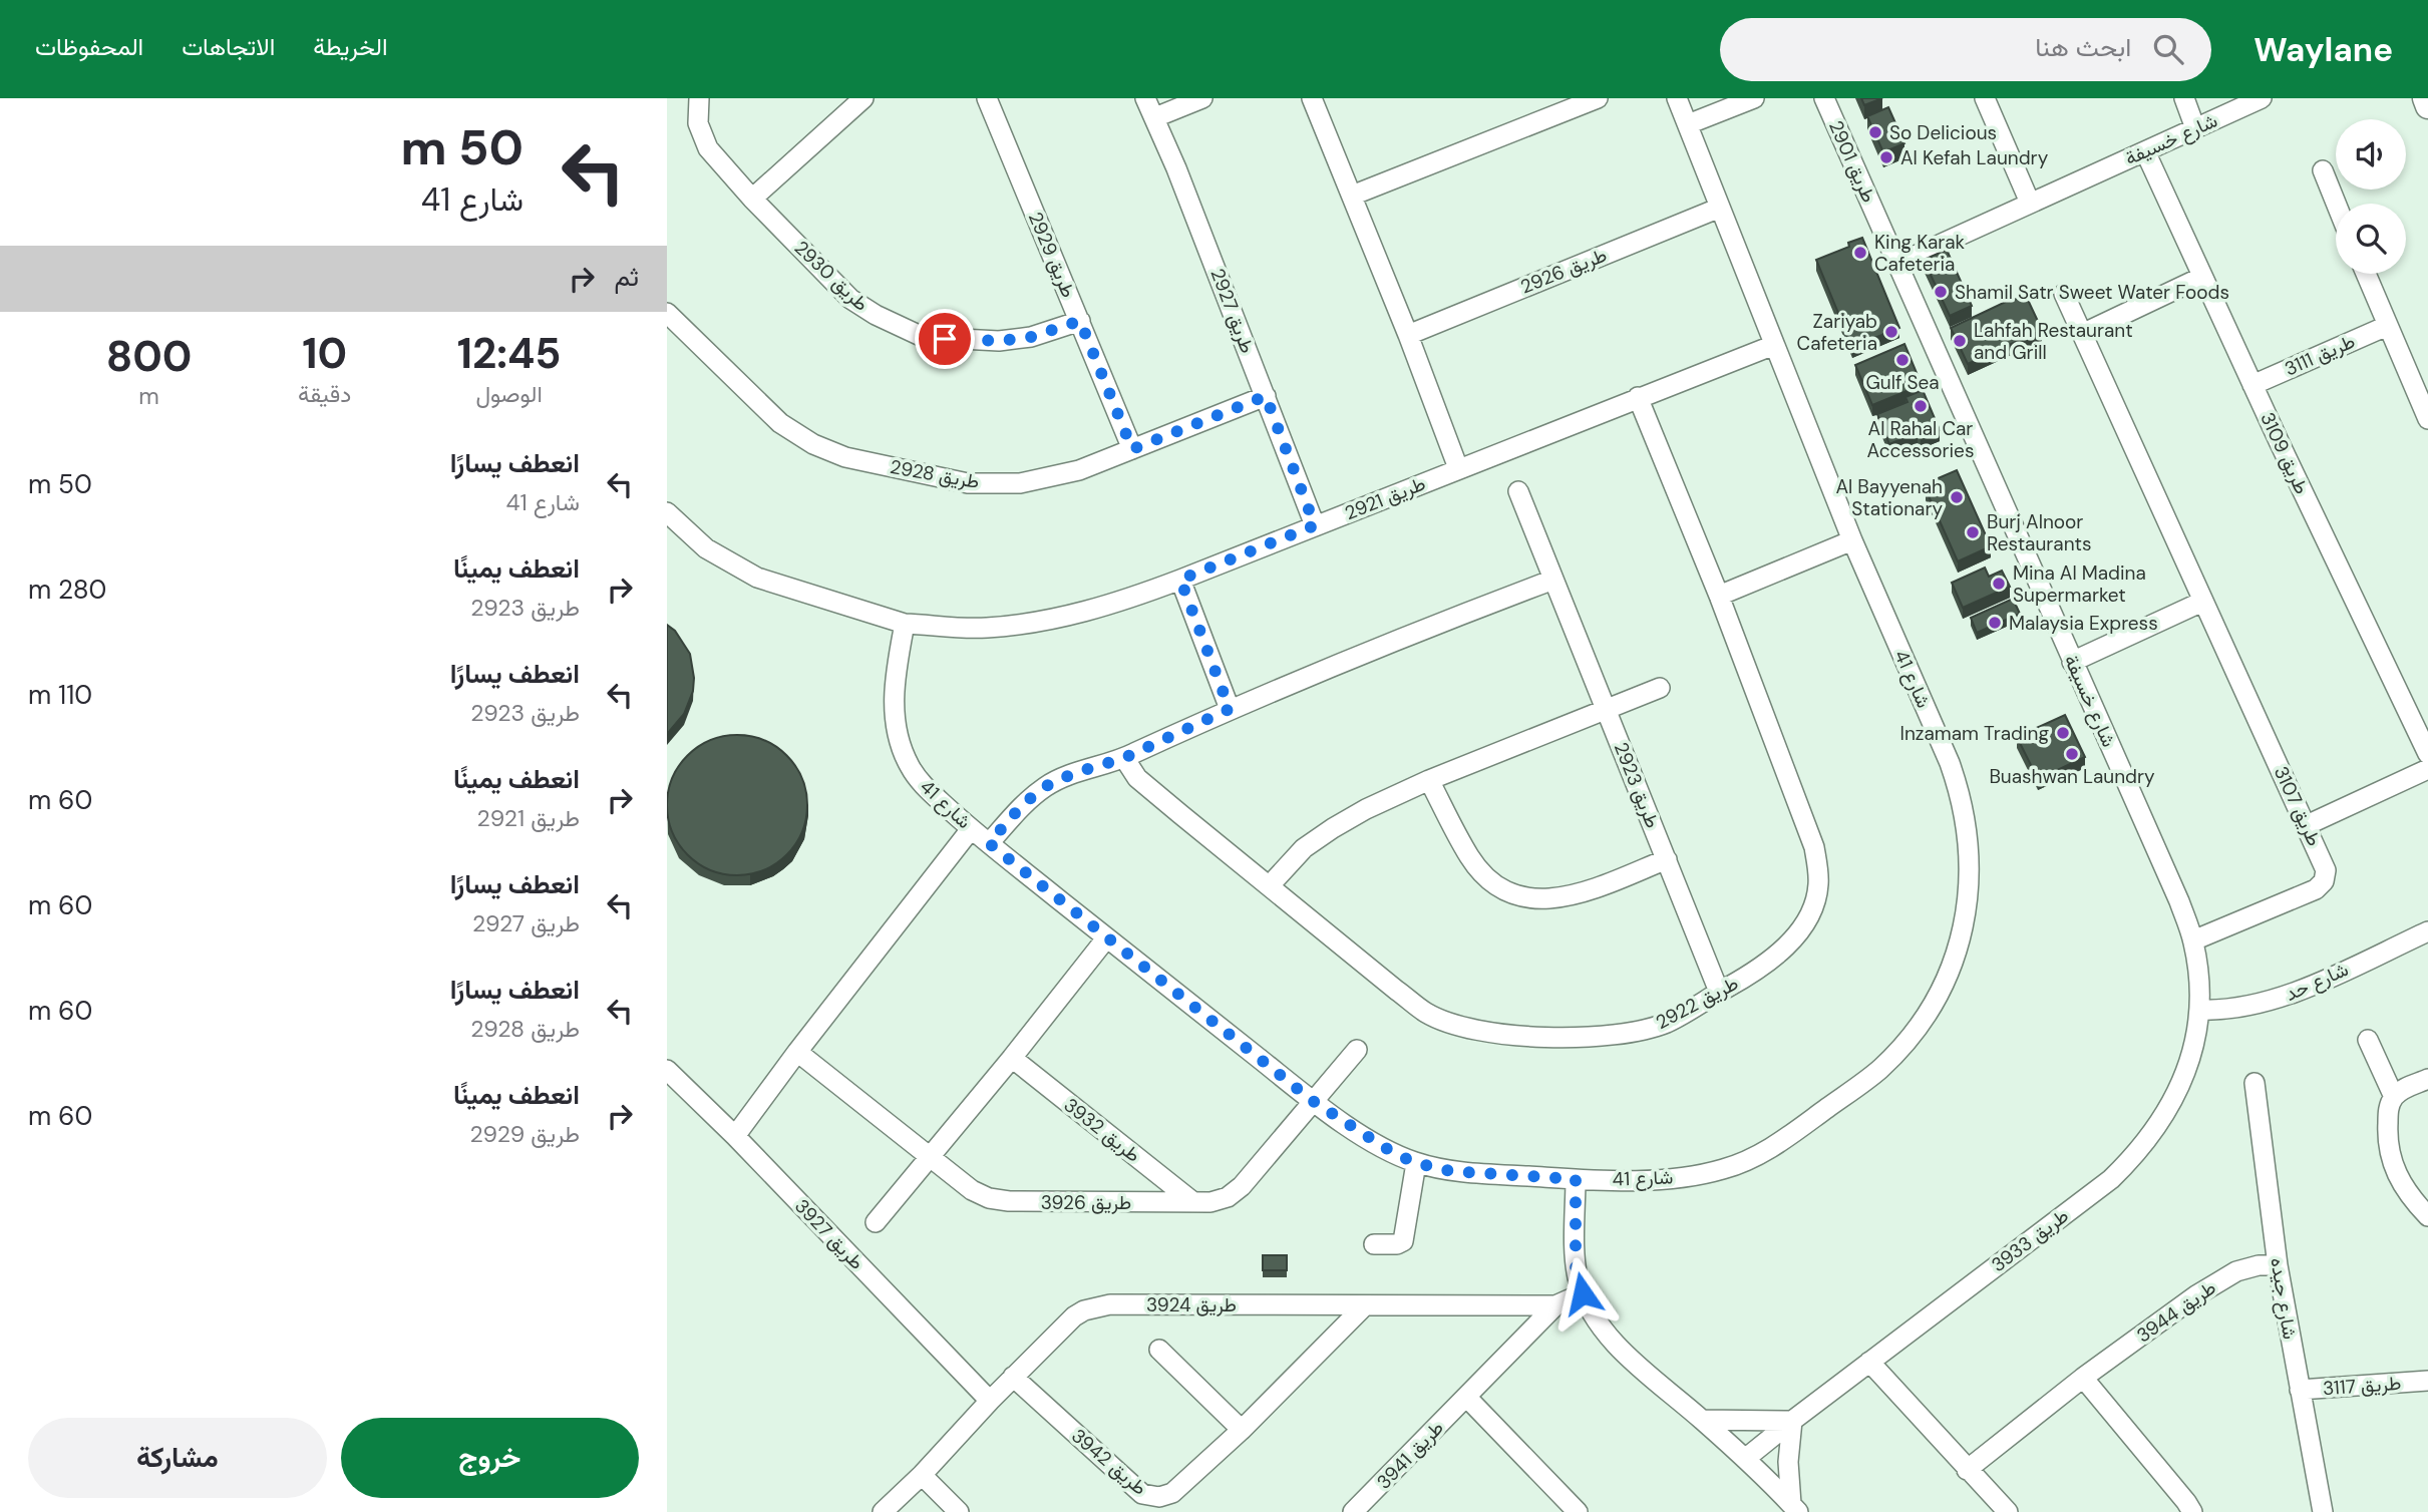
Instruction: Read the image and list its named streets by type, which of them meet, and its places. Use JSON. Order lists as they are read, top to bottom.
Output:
{
  "streets": {
    "street": [
      "شارع خسيفة",
      "طريق 2901",
      "طريق 2929",
      "طريق 2926",
      "طريق 2930",
      "طريق 2927",
      "طريق 3111",
      "طريق 3109",
      "طريق 2928",
      "طريق 2921",
      "شارع 41",
      "طريق 2923",
      "طريق 3107",
      "شارع حد",
      "طريق 2922",
      "طريق 3932",
      "طريق 3926",
      "طريق 3927",
      "طريق 3933",
      "شارع جيده",
      "طريق 3924",
      "طريق 3944",
      "طريق 3117",
      "طريق 3941",
      "طريق 3942"
    ]
  },
  "crossings": [
    ["شارع خسيفة", "طريق 2901"],
    ["شارع خسيفة", "طريق 3109"],
    ["شارع خسيفة", "طريق 3107"],
    ["شارع خسيفة", "شارع حد"],
    ["شارع خسيفة", "طريق 3933"],
    ["طريق 2929", "طريق 2930"],
    ["طريق 2929", "طريق 2928"],
    ["طريق 2926", "شارع 41"],
    ["طريق 2927", "طريق 2928"],
    ["طريق 2927", "طريق 2921"],
    ["طريق 3111", "طريق 3109"],
    ["طريق 2921", "شارع 41"],
    ["طريق 2921", "طريق 2922"],
    ["شارع 41", "طريق 3926"],
    ["طريق 2923", "طريق 2922"],
    ["شارع حد", "طريق 3933"],
    ["طريق 3932", "طريق 3926"],
    ["طريق 3927", "طريق 3924"],
    ["شارع جيده", "طريق 3944"],
    ["شارع جيده", "طريق 3117"],
    ["طريق 3924", "طريق 3941"],
    ["طريق 3924", "طريق 3942"]
  ],
  "places": [
    "So Delicious",
    "Al Kefah Laundry",
    "King Karak Cafeteria",
    "Shamil Satr Sweet Water Foods",
    "Zariyab Cafeteria",
    "Lahfah Restaurant and Grill",
    "Gulf Sea",
    "Al Rahal Car Accessories",
    "Al Bayyenah Stationary",
    "Burj Alnoor Restaurants",
    "Mina Al Madina Supermarket",
    "Malaysia Express",
    "Inzamam Trading",
    "Buashwan Laundry"
  ],
  "page": {
    "header": "Waylane",
    "search": "ابحث هنا",
    "nav": ["الخريطة", "الاتجاهات", "المحفوظات"],
    "turn": ["50 m", "شارع 41"],
    "then": "ثم",
    "eta": [
      "12:45",
      "الوصول",
      "10",
      "دقيقة",
      "800",
      "m"
    ],
    "list": [
      {
        "name": "انعطف يسارًا",
        "note": "شارع 41",
        "value": "50 m"
      },
      {
        "name": "انعطف يمينًا",
        "note": "طريق 2923",
        "value": "280 m"
      },
      {
        "name": "انعطف يسارًا",
        "note": "طريق 2923",
        "value": "110 m"
      },
      {
        "name": "انعطف يمينًا",
        "note": "طريق 2921",
        "value": "60 m"
      },
      {
        "name": "انعطف يسارًا",
        "note": "طريق 2927",
        "value": "60 m"
      },
      {
        "name": "انعطف يسارًا",
        "note": "طريق 2928",
        "value": "60 m"
      },
      {
        "name": "انعطف يمينًا",
        "note": "طريق 2929",
        "value": "60 m"
      }
    ],
    "buttons": ["خروج", "مشاركة"]
  }
}
